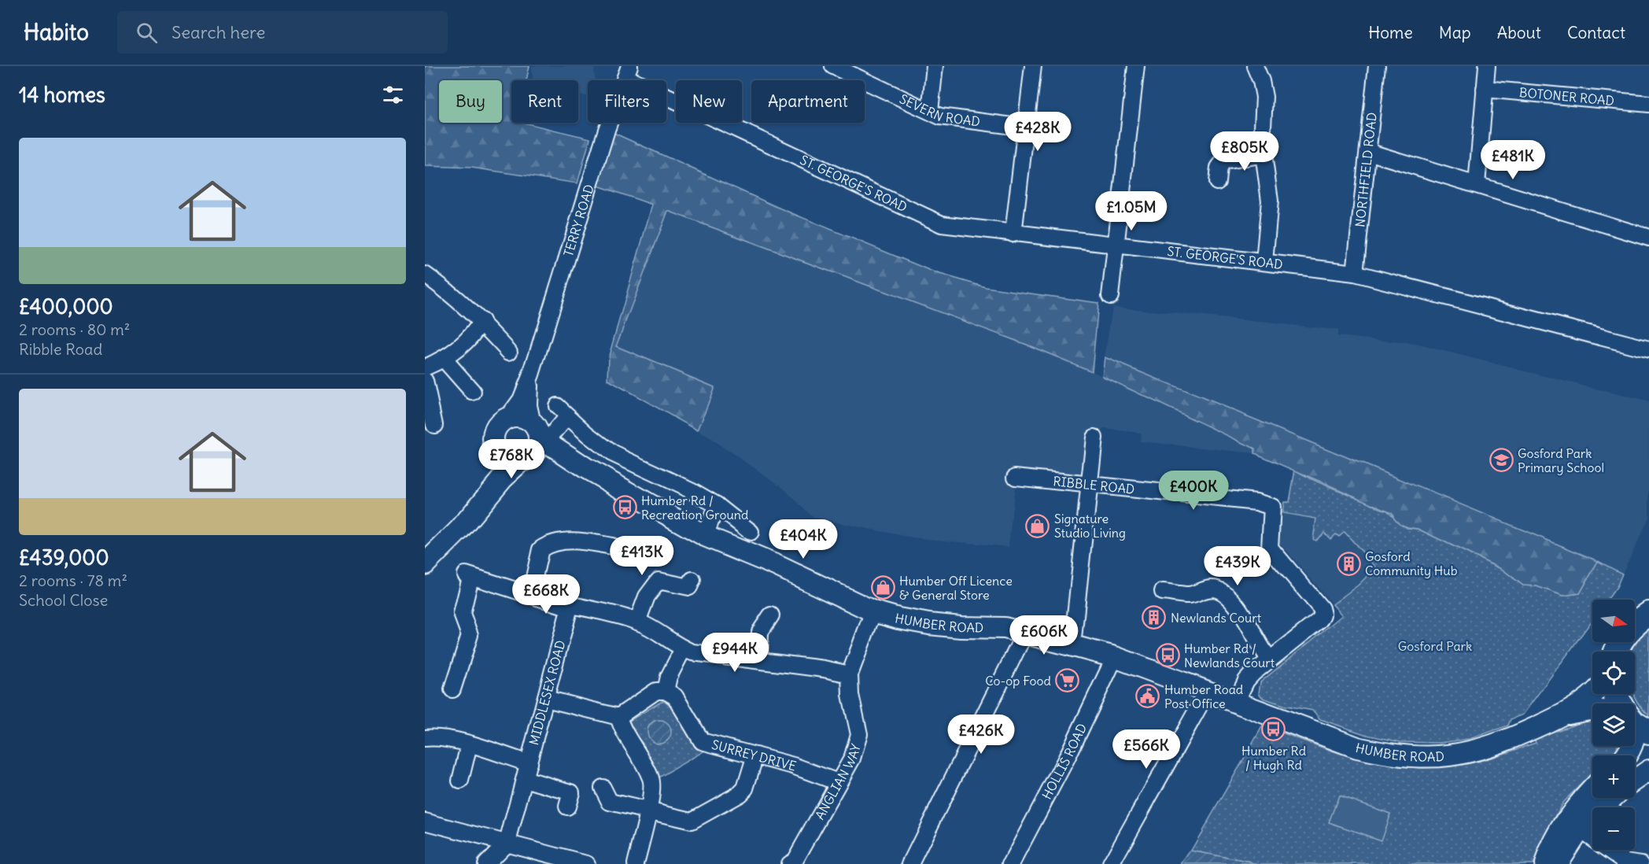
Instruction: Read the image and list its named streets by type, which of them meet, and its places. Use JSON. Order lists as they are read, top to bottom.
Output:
{
  "streets": {
    "main road": ["HUMBER ROAD"],
    "street": [
      "BOTONER ROAD",
      "SEVERN ROAD",
      "NORTHFIELD ROAD",
      "ST. GEORGE'S ROAD",
      "TERRY ROAD",
      "RIBBLE ROAD",
      "MIDDLESEX ROAD",
      "SURREY DRIVE",
      "HOLLIS ROAD",
      "ANGLIAN WAY"
    ]
  },
  "crossings": [
    ["NORTHFIELD ROAD", "ST. GEORGE'S ROAD"],
    ["ST. GEORGE'S ROAD", "TERRY ROAD"],
    ["TERRY ROAD", "HUMBER ROAD"],
    ["HUMBER ROAD", "HOLLIS ROAD"],
    ["HUMBER ROAD", "ANGLIAN WAY"],
    ["SURREY DRIVE", "ANGLIAN WAY"]
  ],
  "parks": ["Gosford Park"],
  "places": {
    "school or university": ["Gosford Park Primary School"],
    "bus stop": ["Humber Rd / Recreation Ground", "Humber Rd / Newlands Court", "Humber Rd / Hugh Rd"],
    "shop": ["Signature Studio Living", "Humber Off Licence & General Store"],
    "building": ["Gosford Community Hub", "Newlands Court"],
    "supermarket": ["Co-op Food"],
    "public building": ["Humber Road Post Office"]
  },
  "north": "right",
  "page": {
    "header": "Habito",
    "search": "Search here",
    "nav": [
      "Home",
      "Map",
      "About",
      "Contact"
    ],
    "heading": "14 homes",
    "chip": [
      "Buy",
      "Rent",
      "Filters",
      "New",
      "Apartment"
    ],
    "price": [
      "£428K",
      "£805K",
      "£481K",
      "£1.05M",
      "£768K",
      "£400K",
      "£404K",
      "£413K",
      "£439K",
      "£668K",
      "£606K",
      "£944K",
      "£426K",
      "£566K"
    ],
    "list": [
      {
        "name": "£400,000",
        "note": "2 rooms · 80 m² · Ribble Road"
      },
      {
        "name": "£439,000",
        "note": "2 rooms · 78 m² · School Close"
      }
    ],
    "map_buttons": ["+", "−"]
  }
}
